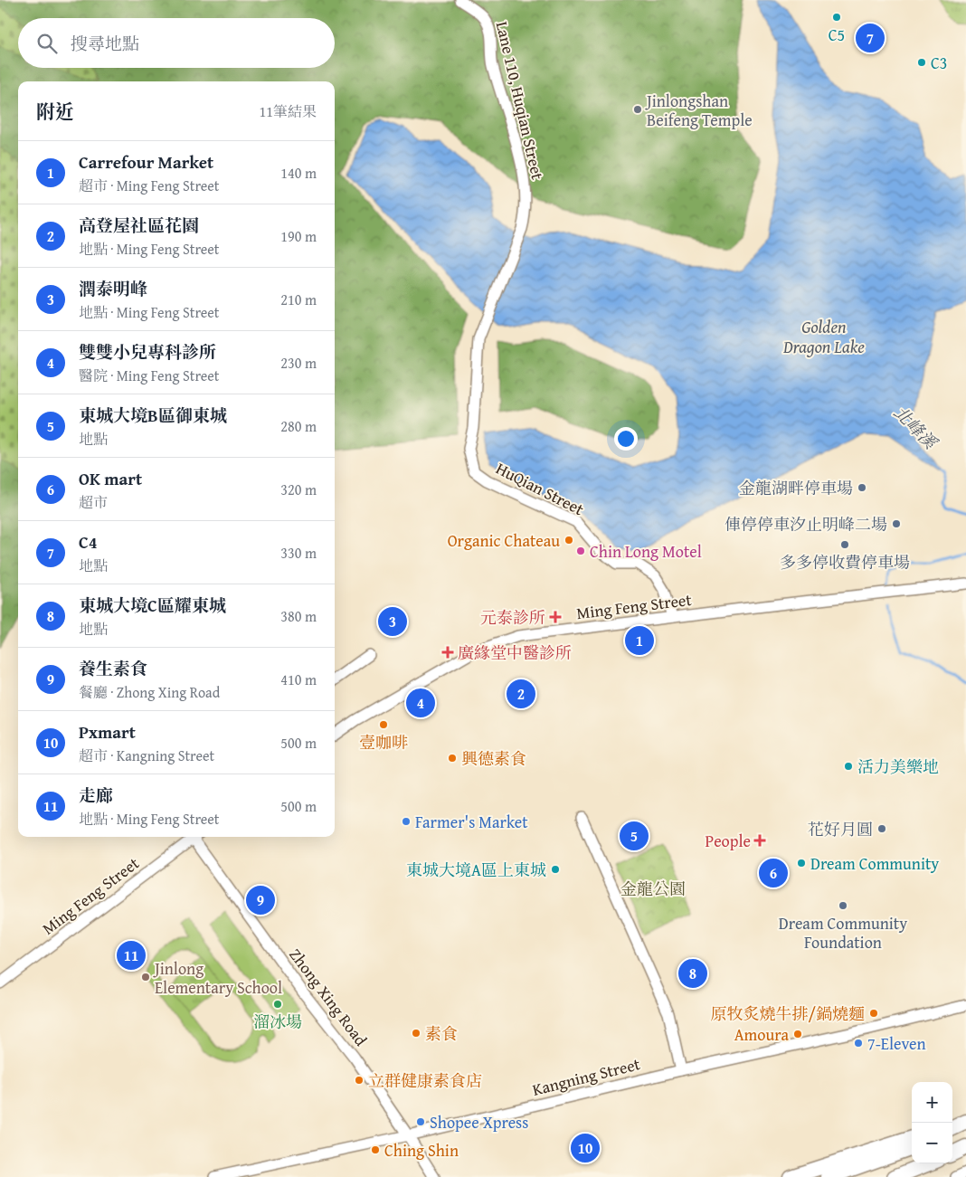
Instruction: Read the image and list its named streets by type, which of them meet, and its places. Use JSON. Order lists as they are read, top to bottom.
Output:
{
  "streets": {
    "street": [
      "Lane 110, Huqian Street",
      "HuQian Street",
      "Ming Feng Street",
      "Zhong Xing Road",
      "Kangning Street"
    ]
  },
  "crossings": [
    ["Lane 110, Huqian Street", "HuQian Street"],
    ["HuQian Street", "Ming Feng Street"],
    ["Zhong Xing Road", "Kangning Street"]
  ],
  "water": ["Golden Dragon Lake", "北峰溪"],
  "parks": ["金龍公園"],
  "places": {
    "other": [
      "C5",
      "C3",
      "Jinlongshan Beifeng Temple",
      "金龍湖畔停車場",
      "俥停停車汐止明𡶶二場",
      "Organic Chateau",
      "多多停收費停車場",
      "Chin Long Motel",
      "壹咖啡",
      "興德素食",
      "活力美樂地",
      "Farmer's Market",
      "花好月圓",
      "Dream Community",
      "東城大境A區上東城",
      "Dream Community Foundation",
      "Jinlong Elementary School",
      "溜冰場",
      "原牧炙燒牛排/鍋燒麵",
      "素食",
      "Amoura",
      "7-Eleven",
      "立群健康素食店",
      "Shopee Xpress",
      "Ching Shin"
    ],
    "health": ["元泰診所", "廣緣堂中醫診所", "People"]
  },
  "page": {
    "search": "搜尋地點",
    "pins": [
      "7",
      "3",
      "1",
      "2",
      "4",
      "5",
      "6",
      "9",
      "11",
      "8",
      "10"
    ],
    "heading": ["附近", "11筆結果"],
    "list": [
      {
        "mark": "1",
        "name": "Carrefour Market",
        "note": "超市 · Ming Feng Street",
        "value": "140 m"
      },
      {
        "mark": "2",
        "name": "高登屋社區花園",
        "note": "地點 · Ming Feng Street",
        "value": "190 m"
      },
      {
        "mark": "3",
        "name": "潤泰明峰",
        "note": "地點 · Ming Feng Street",
        "value": "210 m"
      },
      {
        "mark": "4",
        "name": "雙雙小兒專科診所",
        "note": "醫院 · Ming Feng Street",
        "value": "230 m"
      },
      {
        "mark": "5",
        "name": "東城大境B區御東城",
        "note": "地點",
        "value": "280 m"
      },
      {
        "mark": "6",
        "name": "OK mart",
        "note": "超市",
        "value": "320 m"
      },
      {
        "mark": "7",
        "name": "C4",
        "note": "地點",
        "value": "330 m"
      },
      {
        "mark": "8",
        "name": "東城大境C區耀東城",
        "note": "地點",
        "value": "380 m"
      },
      {
        "mark": "9",
        "name": "養生素食",
        "note": "餐廳 · Zhong Xing Road",
        "value": "410 m"
      },
      {
        "mark": "10",
        "name": "Pxmart",
        "note": "超市 · Kangning Street",
        "value": "500 m"
      },
      {
        "mark": "11",
        "name": "走廊",
        "note": "地點 · Ming Feng Street",
        "value": "500 m"
      }
    ],
    "map_buttons": ["+", "−"]
  }
}
